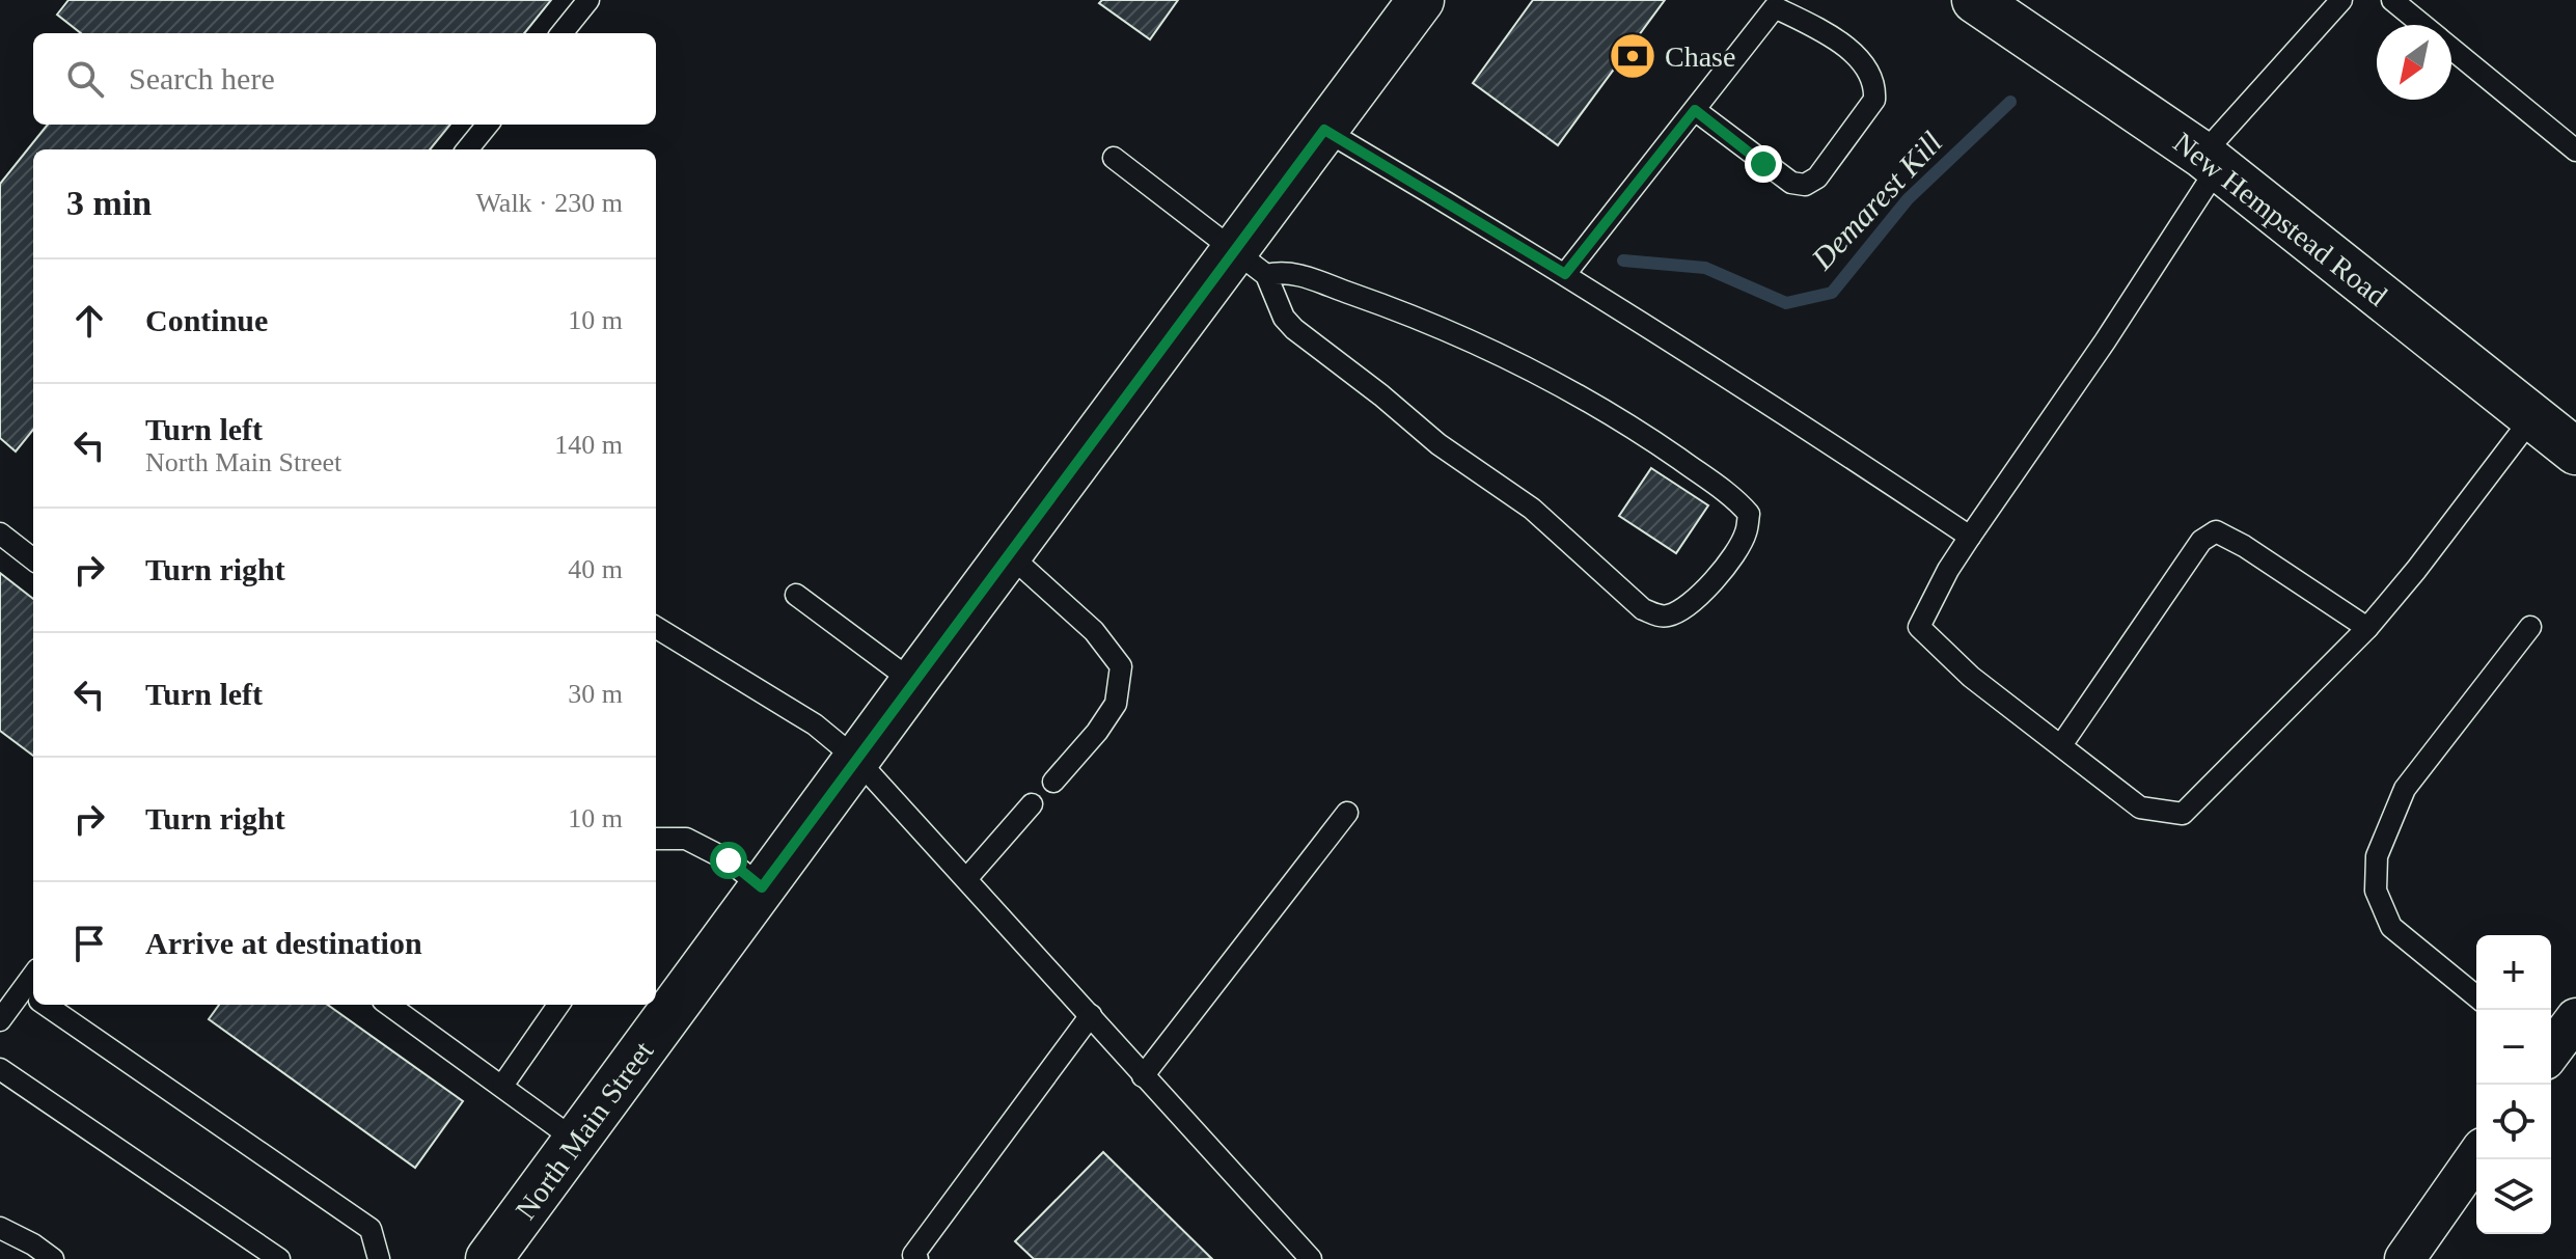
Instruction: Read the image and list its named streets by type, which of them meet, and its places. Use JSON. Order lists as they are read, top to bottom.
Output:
{
  "streets": {
    "street": ["New Hempstead Road", "North Main Street"]
  },
  "water": ["Demarest Kill"],
  "places": {
    "bank": ["Chase"]
  },
  "north": "bottom left",
  "page": {
    "search": "Search here",
    "heading": ["3 min", "Walk · 230 m"],
    "list": [
      ["Continue", "10 m"],
      ["Turn left", "North Main Street", "140 m"],
      ["Turn right", "40 m"],
      ["Turn left", "30 m"],
      ["Turn right", "10 m"],
      "Arrive at destination"
    ],
    "map_buttons": ["+", "−"]
  }
}
